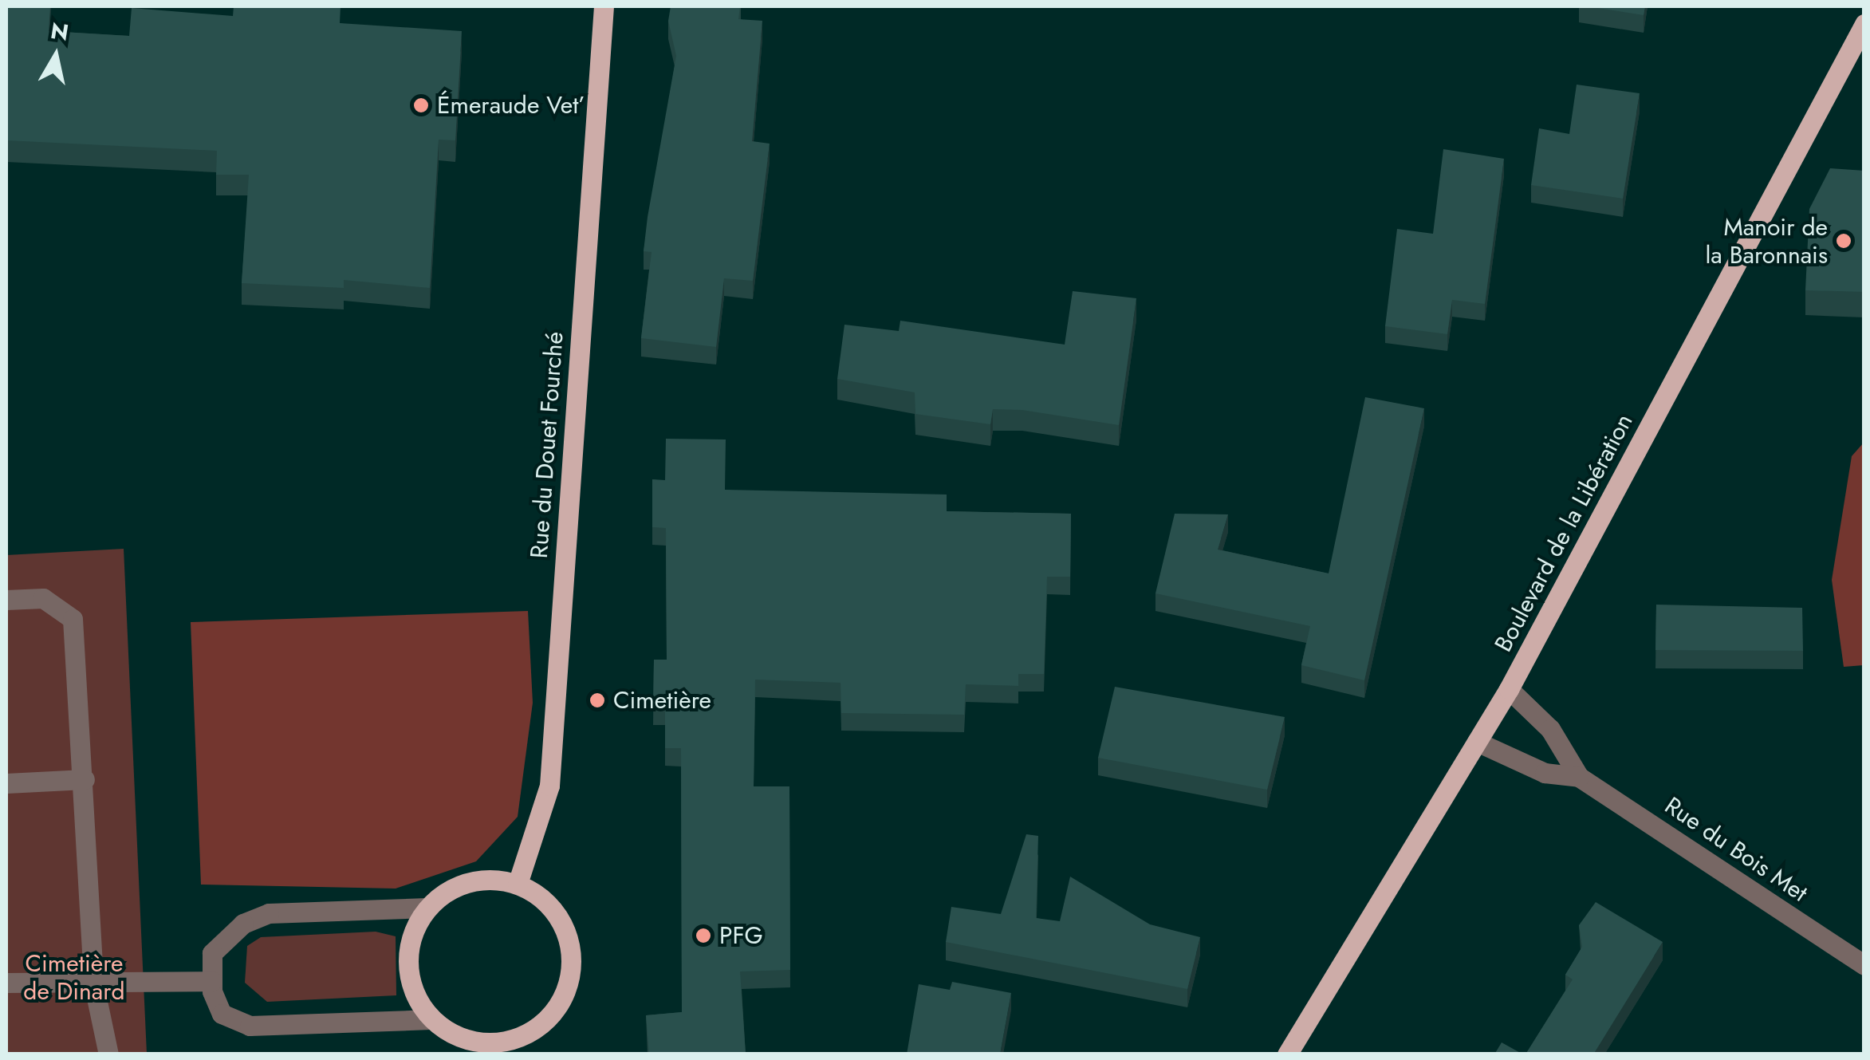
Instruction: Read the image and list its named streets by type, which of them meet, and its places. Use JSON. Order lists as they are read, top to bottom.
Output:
{
  "streets": {
    "main road": ["Rue du Douet Fourché", "Boulevard de la Libération"],
    "street": ["Rue du Bois Met"]
  },
  "crossings": [
    ["Boulevard de la Libération", "Rue du Bois Met"]
  ],
  "parks": ["Cimetière de Dinard"],
  "places": [
    "Émeraude Vet’",
    "Manoir de la Baronnais",
    "Cimetière",
    "PFG"
  ],
  "north": "top"
}
